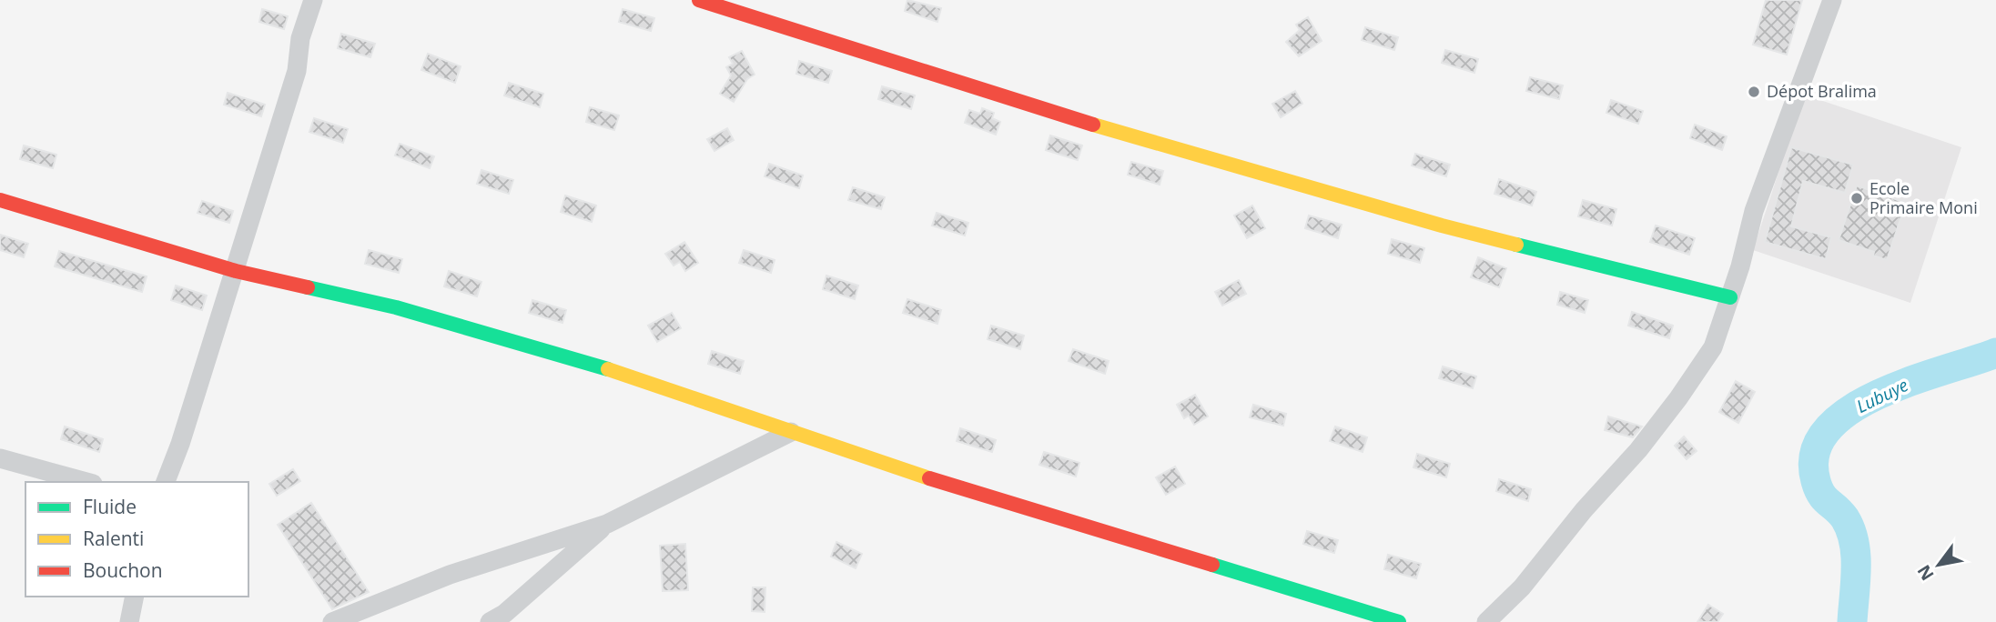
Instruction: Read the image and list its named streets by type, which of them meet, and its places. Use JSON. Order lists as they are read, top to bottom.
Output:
{
  "water": ["Lubuye"],
  "places": ["Dépot Bralima", "Ecole Primaire Moni"],
  "legend": ["Fluide", "Ralenti", "Bouchon"],
  "north": "bottom left"
}
